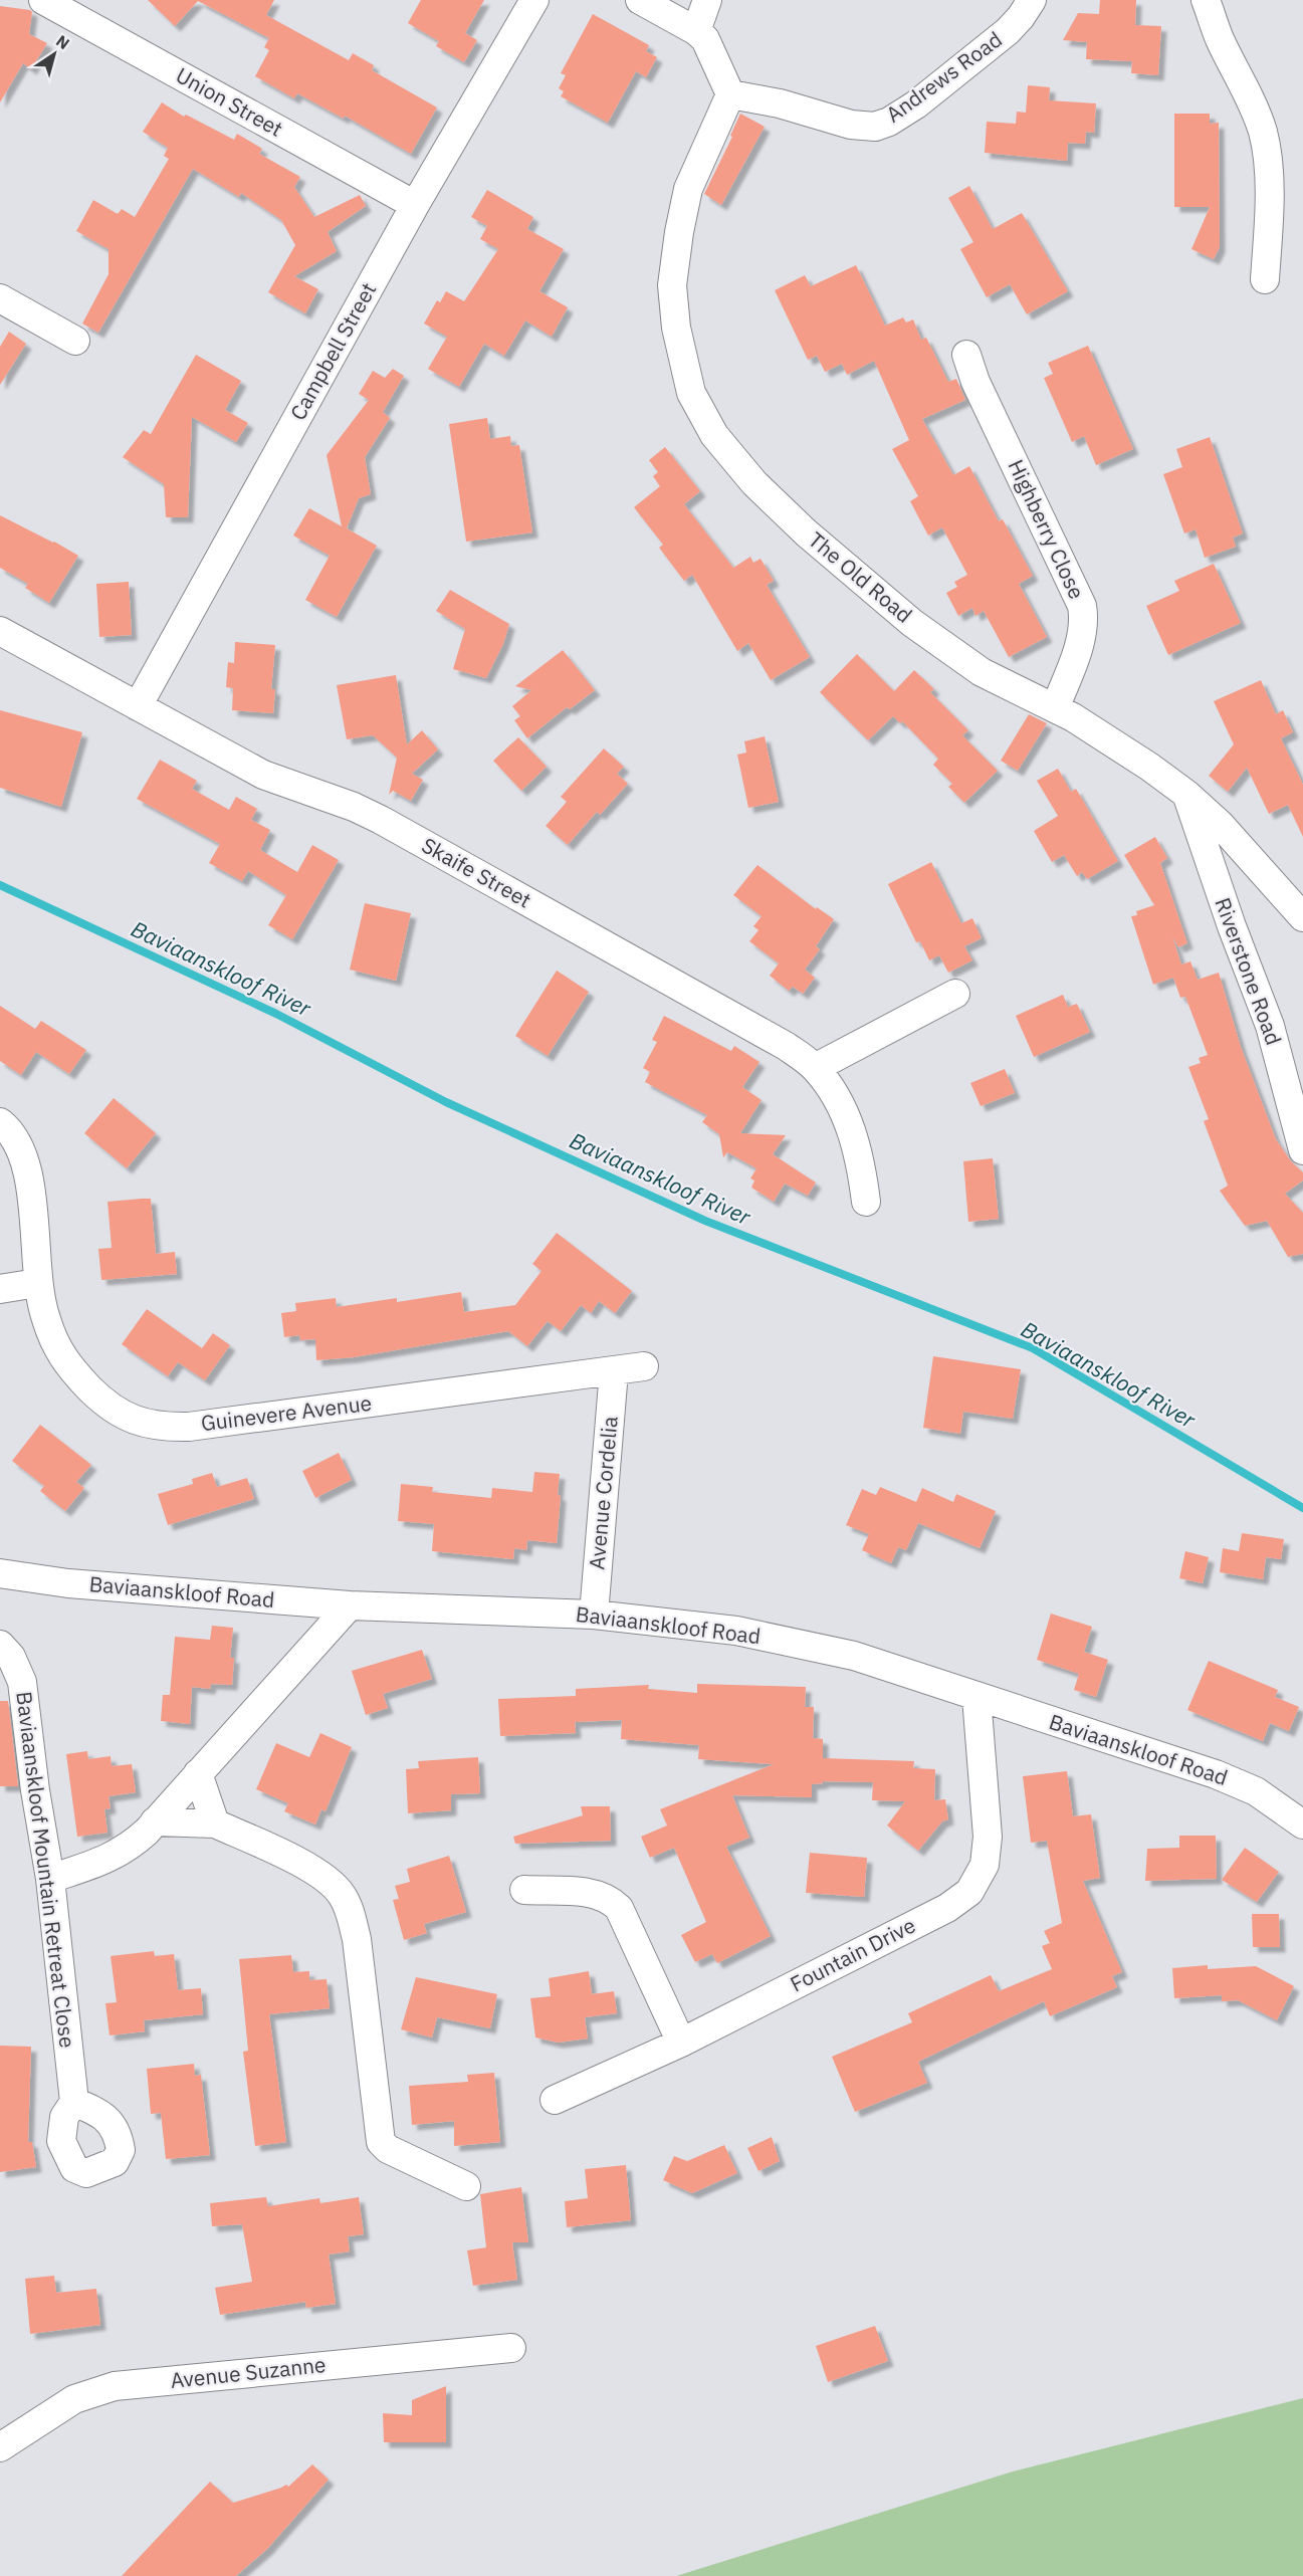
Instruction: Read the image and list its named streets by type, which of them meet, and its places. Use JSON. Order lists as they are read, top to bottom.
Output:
{
  "streets": {
    "street": [
      "Andrews Road",
      "Union Street",
      "Campbell Street",
      "Highberry Close",
      "The Old Road",
      "Skaife Street",
      "Riverstone Road",
      "Guinevere Avenue",
      "Avenue Cordelia",
      "Baviaanskloof Road",
      "Baviaanskloof Mountain Retreat Close",
      "Fountain Drive",
      "Avenue Suzanne"
    ]
  },
  "crossings": [
    ["Andrews Road", "The Old Road"],
    ["Union Street", "Campbell Street"],
    ["Campbell Street", "Skaife Street"],
    ["Highberry Close", "The Old Road"],
    ["The Old Road", "Riverstone Road"],
    ["Guinevere Avenue", "Avenue Cordelia"],
    ["Avenue Cordelia", "Baviaanskloof Road"],
    ["Baviaanskloof Road", "Fountain Drive"]
  ],
  "water": ["Baviaanskloof River"],
  "north": "top right"
}
